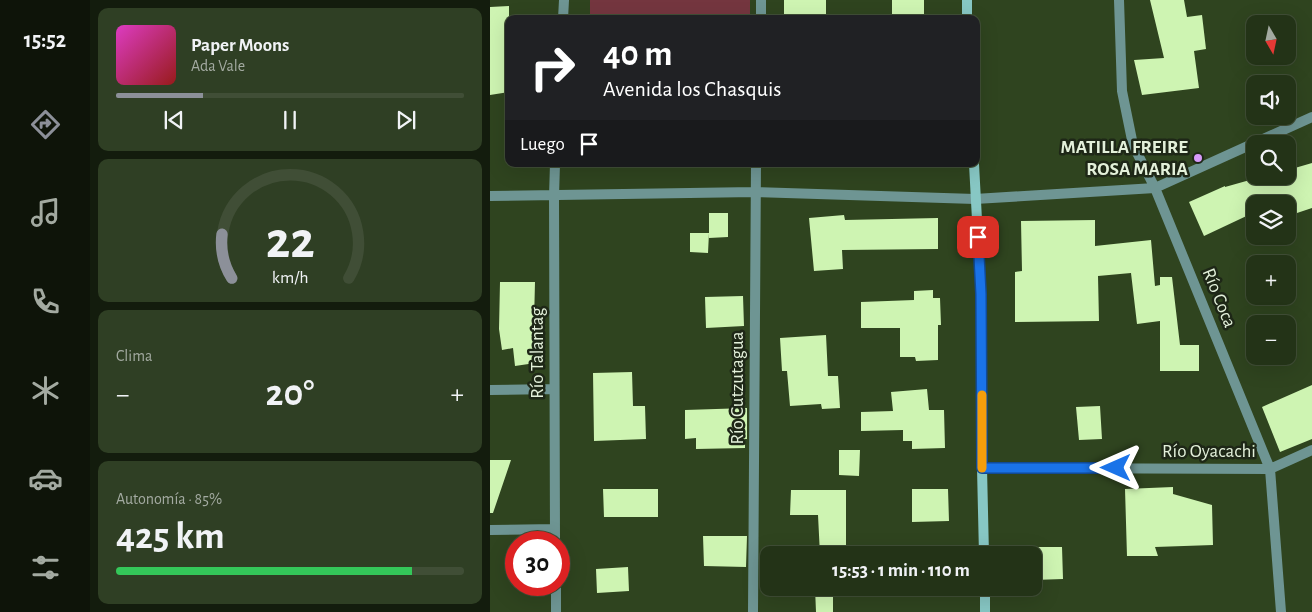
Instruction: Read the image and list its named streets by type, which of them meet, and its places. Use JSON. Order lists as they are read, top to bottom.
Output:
{
  "streets": {
    "street": [
      "Río Coca",
      "Río Talantag",
      "Río Cutzutagua",
      "Río Oyacachi"
    ]
  },
  "crossings": [
    ["Río Coca", "Río Oyacachi"]
  ],
  "places": ["MATILLA FREIRE ROSA MARIA"],
  "north": "bottom",
  "page": {
    "tabs": "15:52",
    "map_buttons": ["+", "−"],
    "turn": ["40 m", "Avenida los Chasquis"],
    "song": ["Paper Moons", "Ada Vale"],
    "then": "Luego",
    "tile": [
      "Clima",
      ["Autonomía · 85%", "425 km"]
    ],
    "heat": ["−", "20°", "+"],
    "limit": "30",
    "trip": "15:53 · 1 min · 110 m",
    "gauge": ["22", "km/h"]
  }
}
